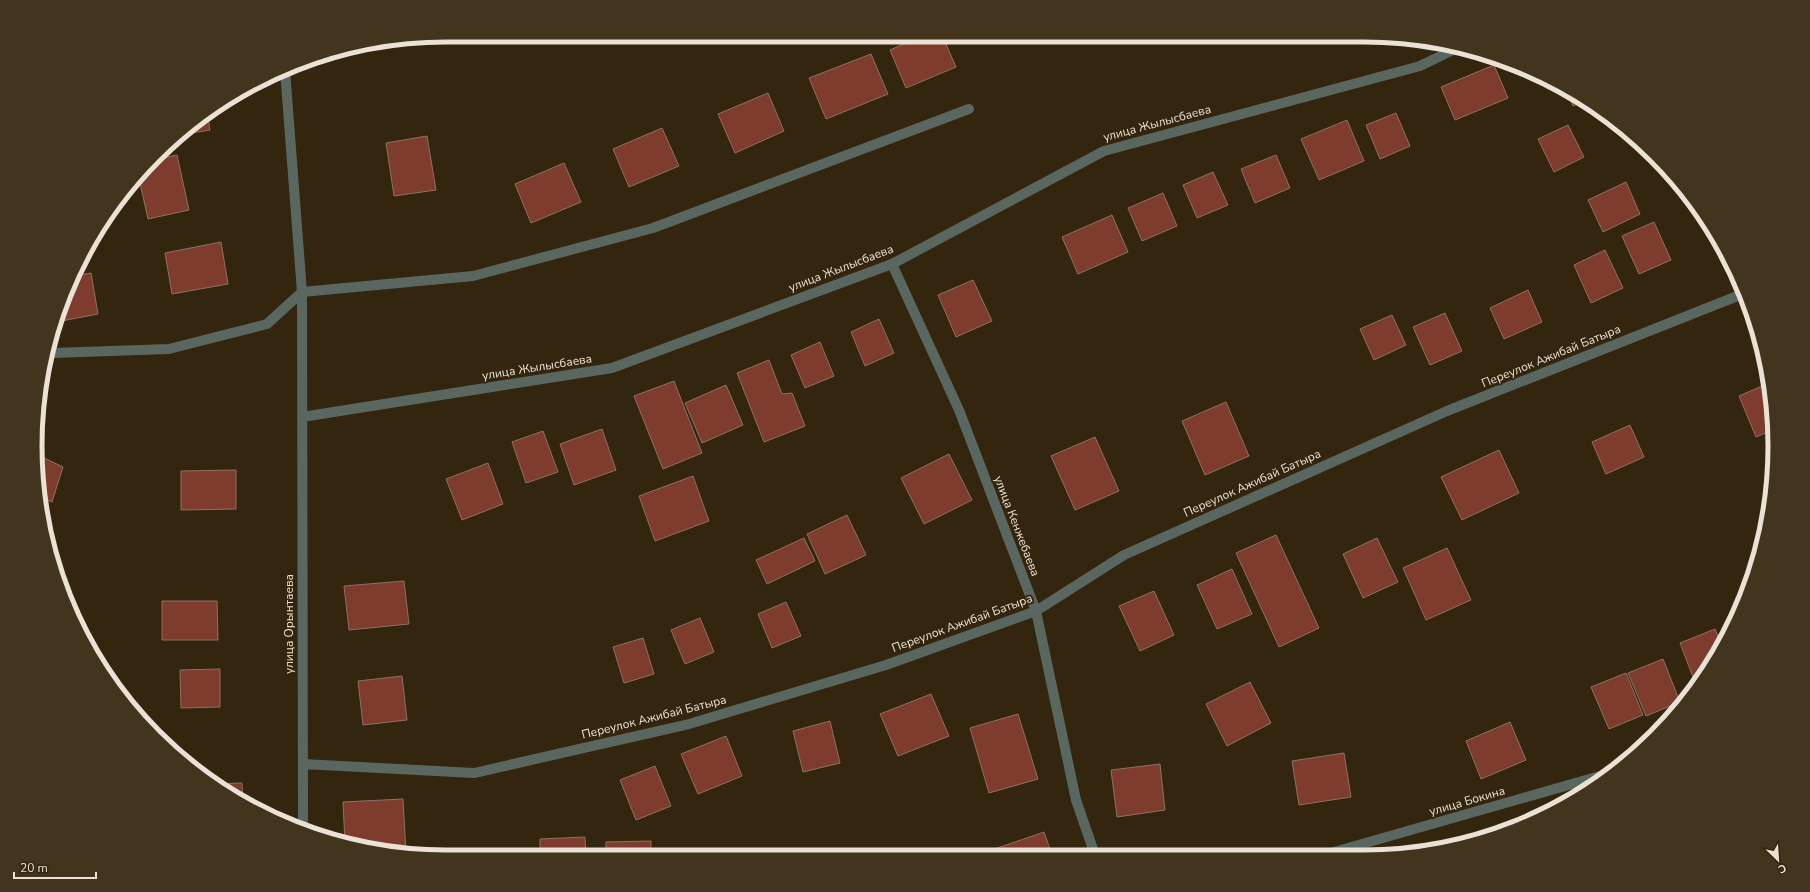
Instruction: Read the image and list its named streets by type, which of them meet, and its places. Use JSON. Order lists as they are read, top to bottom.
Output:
{
  "streets": {
    "street": [
      "улица Жылысбаева",
      "Переулок Ажибай Батыра",
      "улица Кенжебаева",
      "улица Орынтаева",
      "улица Бокина"
    ]
  },
  "crossings": [
    ["улица Жылысбаева", "улица Кенжебаева"],
    ["улица Жылысбаева", "улица Орынтаева"],
    ["Переулок Ажибай Батыра", "улица Кенжебаева"],
    ["Переулок Ажибай Батыра", "улица Орынтаева"]
  ],
  "scale_bar": "20 m",
  "north": "bottom right"
}
